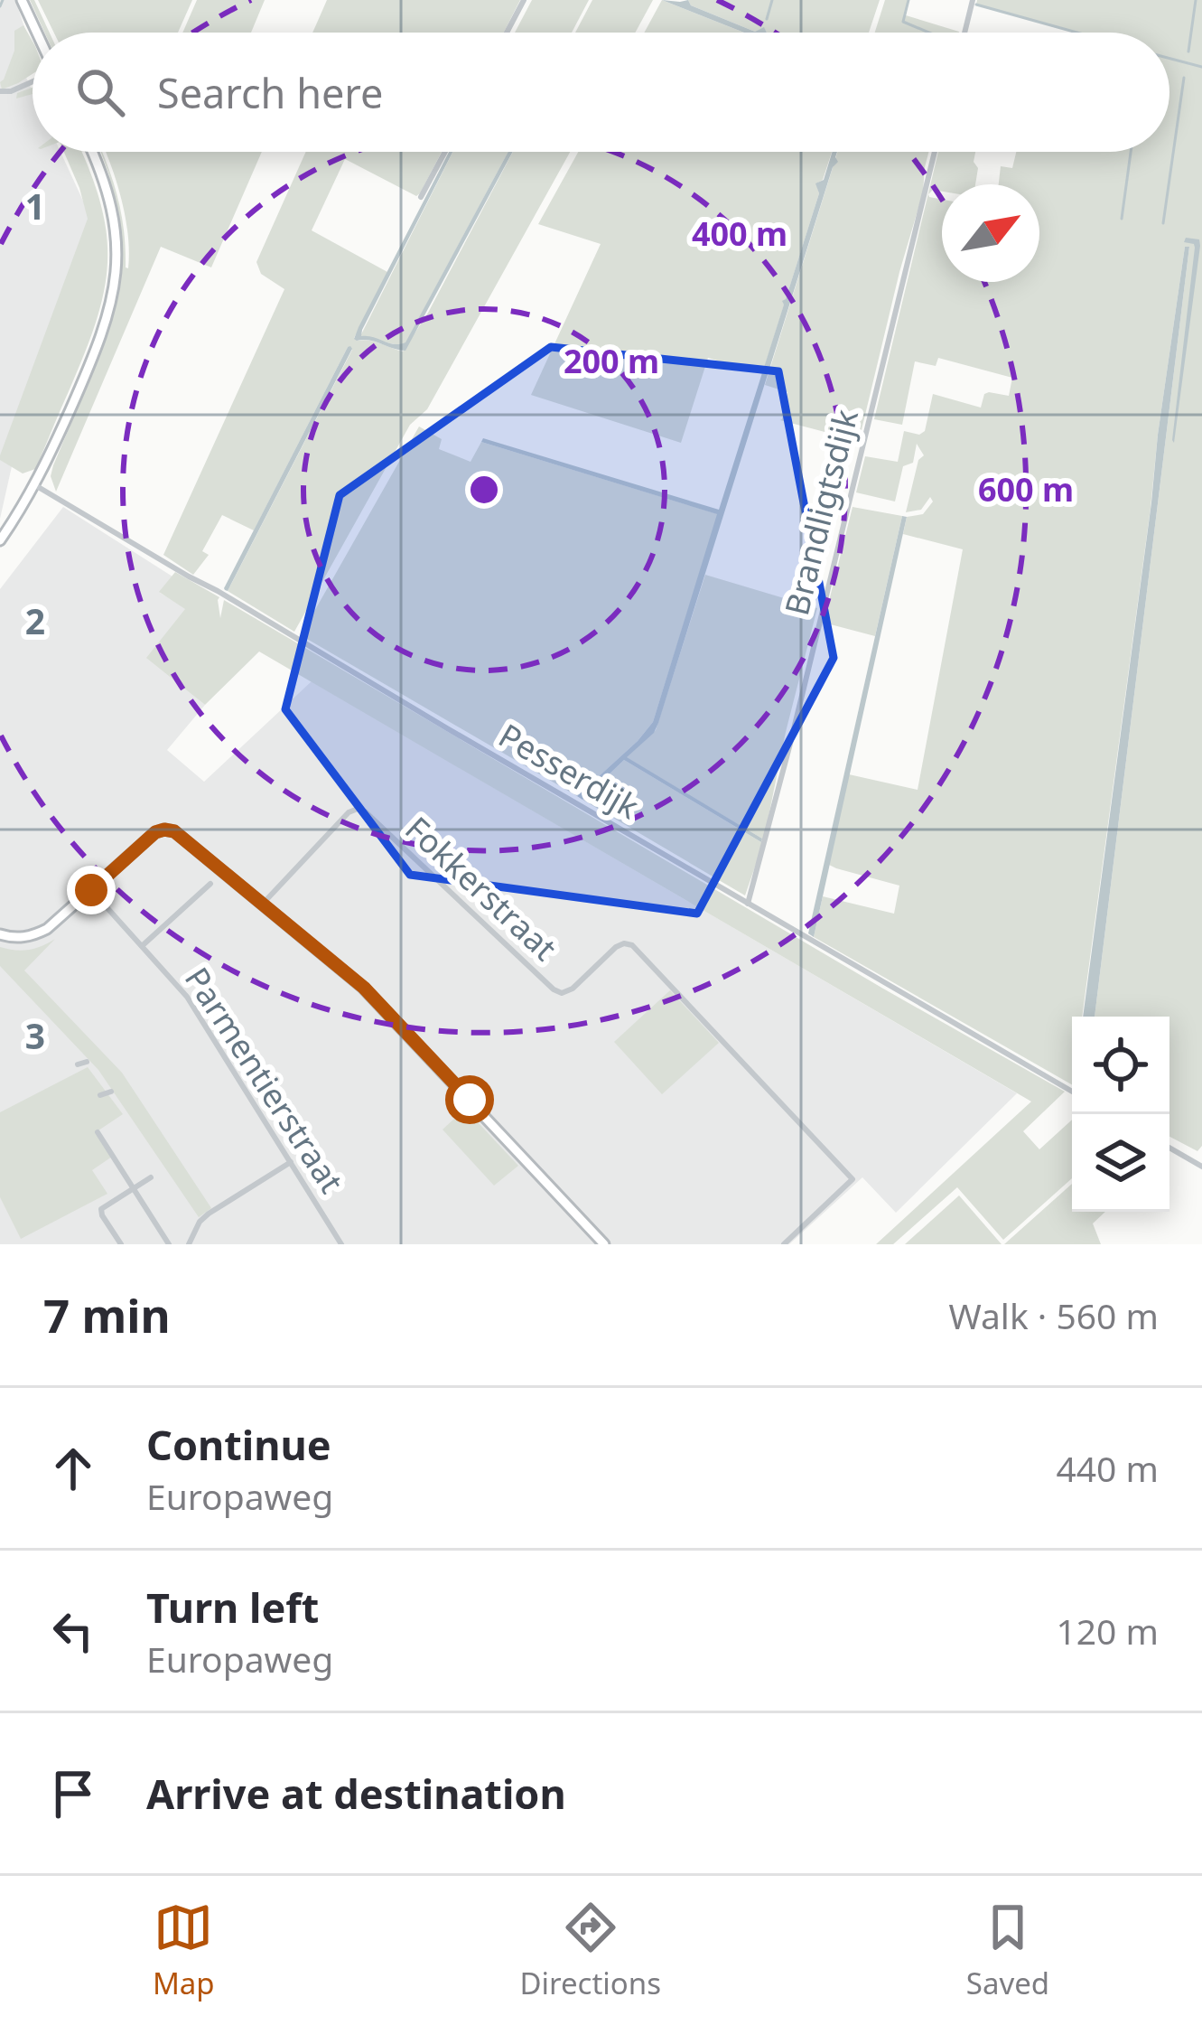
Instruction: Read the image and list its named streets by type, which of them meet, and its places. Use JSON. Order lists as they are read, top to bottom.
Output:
{
  "streets": {
    "street": [
      "Brandligtsdijk",
      "Pesserdijk",
      "Fokkerstraat",
      "Parmentierstraat"
    ]
  },
  "crossings": [
    ["Brandligtsdijk", "Pesserdijk"]
  ],
  "north": "top right",
  "page": {
    "search": "Search here",
    "heading": ["7 min", "Walk · 560 m"],
    "list": [
      ["Continue", "Europaweg", "440 m"],
      ["Turn left", "Europaweg", "120 m"],
      "Arrive at destination"
    ],
    "nav": ["Map", "Directions", "Saved"]
  },
  "grid": {
    "rows": ["1", "2", "3"]
  },
  "rings": ["400 m", "200 m", "600 m"]
}
